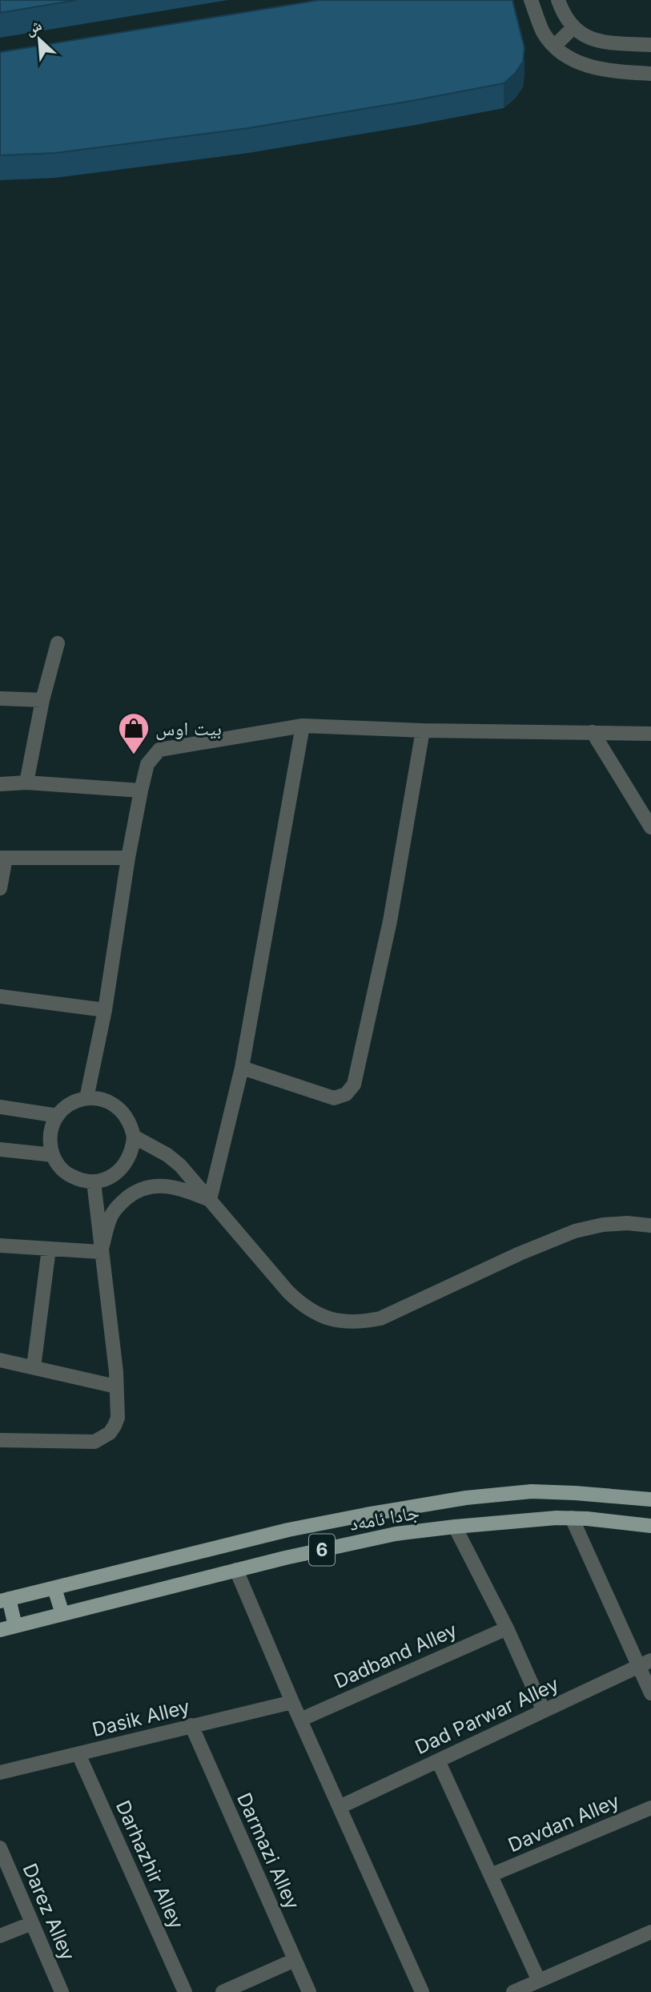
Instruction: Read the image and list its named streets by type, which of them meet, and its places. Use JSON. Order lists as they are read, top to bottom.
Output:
{
  "streets": {
    "main road": ["جادا ئامەد", "6"],
    "street": [
      "Dadband Alley",
      "Dad Parwar Alley",
      "Dasik Alley",
      "Davdan Alley",
      "Darmazi Alley",
      "Darhazhir Alley",
      "Darez Alley"
    ]
  },
  "crossings": [
    ["Dad Parwar Alley", "Davdan Alley"],
    ["Dasik Alley", "Darmazi Alley"],
    ["Dasik Alley", "Darhazhir Alley"]
  ],
  "places": {
    "shop": ["بيت اوس"]
  },
  "north": "top left"
}
